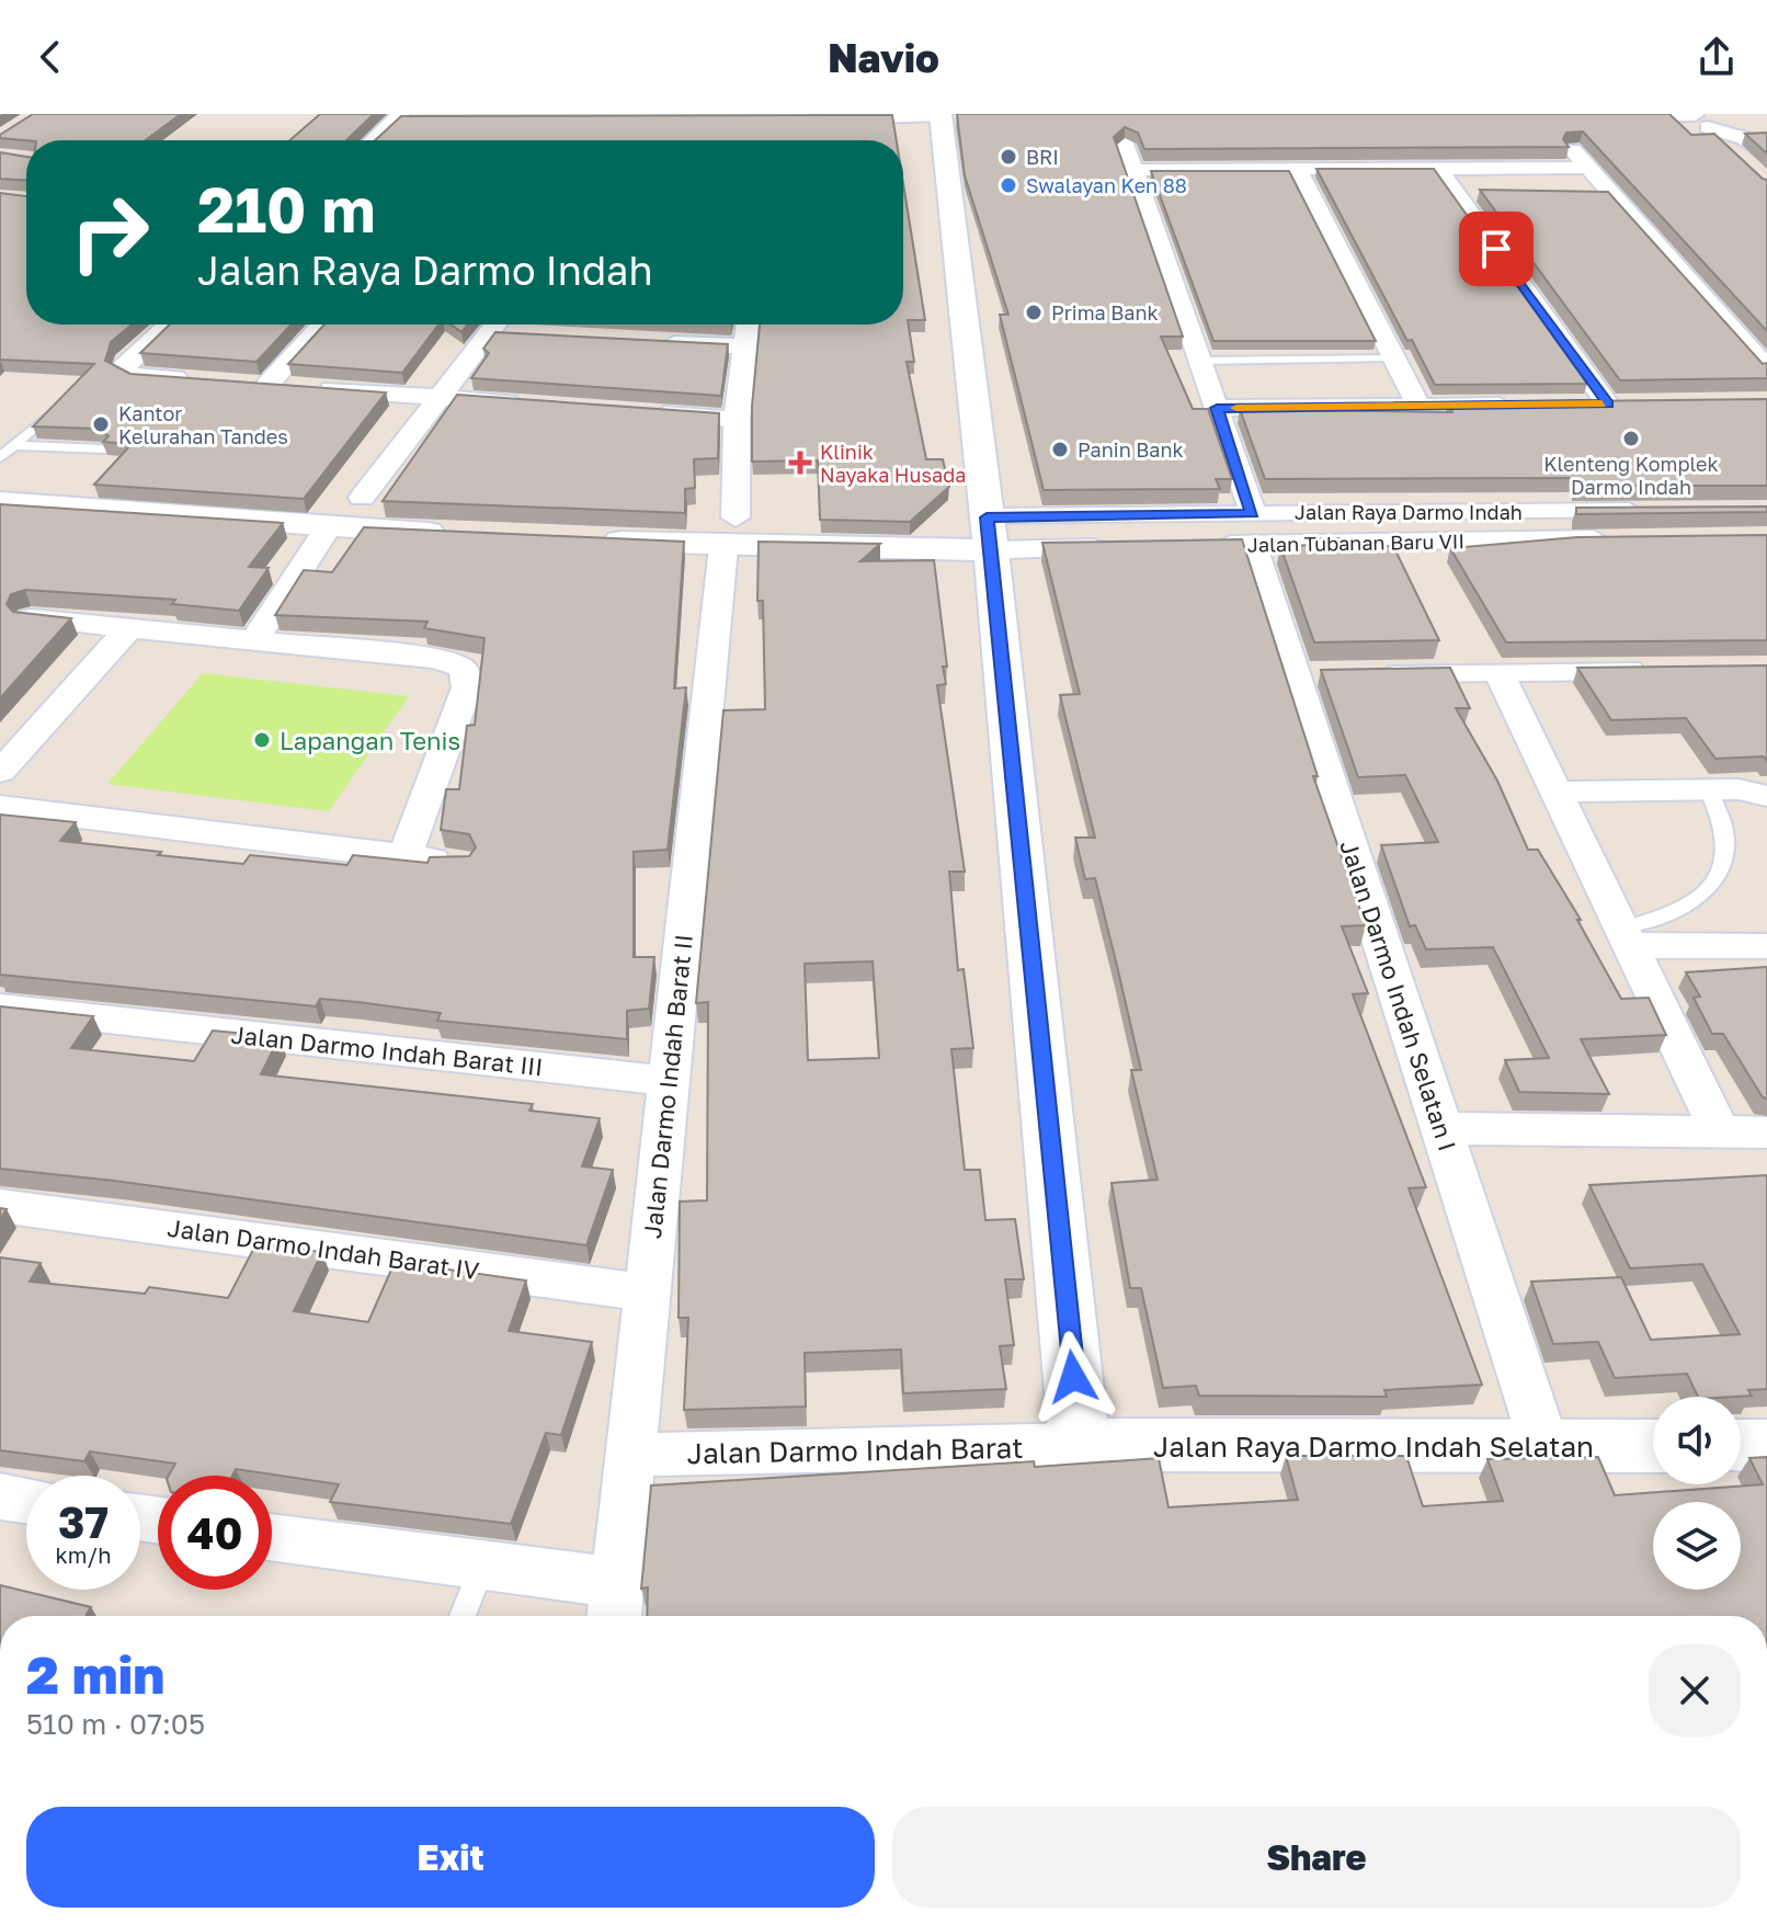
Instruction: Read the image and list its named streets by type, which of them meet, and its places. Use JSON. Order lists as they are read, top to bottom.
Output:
{
  "streets": {
    "street": [
      "Jalan Raya Darmo Indah",
      "Jalan Tubanan Baru VII",
      "Jalan Darmo Indah Selatan I",
      "Jalan Darmo Indah Barat III",
      "Jalan Darmo Indah Barat II",
      "Jalan Darmo Indah Barat IV",
      "Jalan Raya Darmo Indah Selatan",
      "Jalan Darmo Indah Barat"
    ]
  },
  "crossings": [
    ["Jalan Raya Darmo Indah", "Jalan Tubanan Baru VII"],
    ["Jalan Raya Darmo Indah", "Jalan Darmo Indah Selatan I"],
    ["Jalan Raya Darmo Indah", "Jalan Darmo Indah Barat II"],
    ["Jalan Tubanan Baru VII", "Jalan Darmo Indah Selatan I"],
    ["Jalan Darmo Indah Selatan I", "Jalan Raya Darmo Indah Selatan"],
    ["Jalan Darmo Indah Barat III", "Jalan Darmo Indah Barat II"],
    ["Jalan Darmo Indah Barat II", "Jalan Darmo Indah Barat IV"],
    ["Jalan Darmo Indah Barat II", "Jalan Darmo Indah Barat"],
    ["Jalan Raya Darmo Indah Selatan", "Jalan Darmo Indah Barat"]
  ],
  "places": {
    "other": [
      "BRI",
      "Swalayan Ken 88",
      "Prima Bank",
      "Kantor Kelurahan Tandes",
      "Klenteng Komplek Darmo Indah",
      "Panin Bank",
      "Lapangan Tenis"
    ],
    "health": ["Klinik Nayaka Husada"]
  },
  "page": {
    "header": "Navio",
    "turn": ["210 m", "Jalan Raya Darmo Indah"],
    "speed": "37 km/h",
    "limit": "40",
    "heading": ["2 min", "510 m · 07:05"],
    "buttons": ["Exit", "Share"]
  }
}
